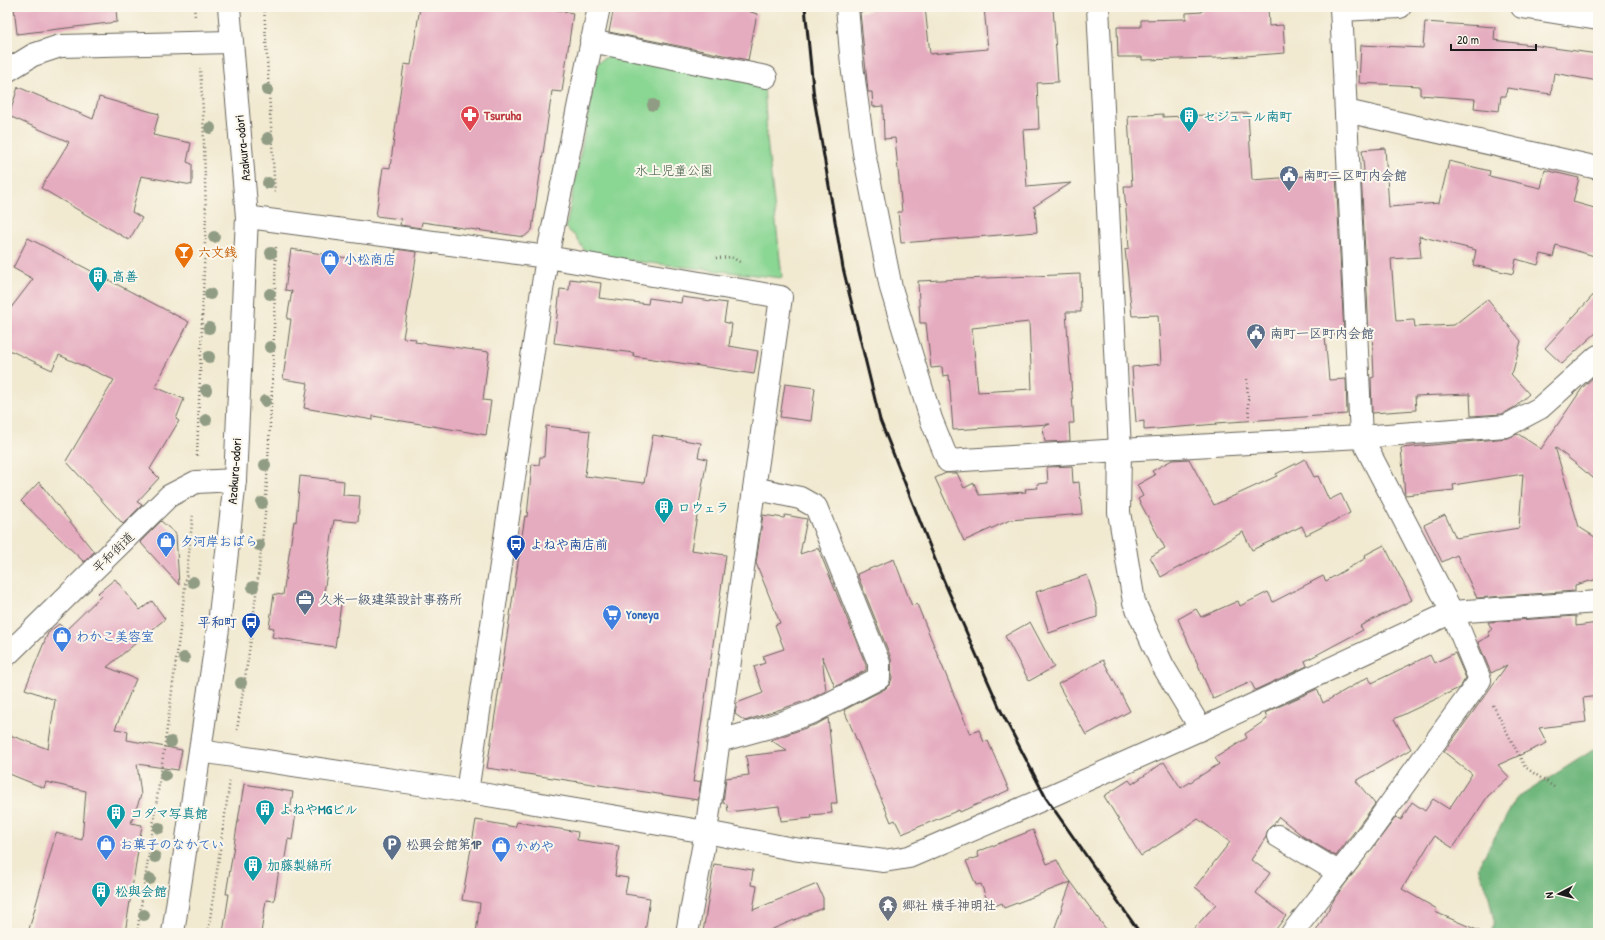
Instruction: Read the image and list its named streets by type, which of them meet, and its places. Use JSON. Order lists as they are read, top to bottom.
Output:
{
  "streets": {
    "street": ["Azakura-odori", "平和街道"]
  },
  "crossings": [
    ["Azakura-odori", "平和街道"]
  ],
  "parks": ["水上児童公園"],
  "places": {
    "pharmacy": ["Tsuruha"],
    "building": [
      "セジュール南町",
      "高善",
      "ロウェラ",
      "よねやMGビル",
      "コダマ写真館",
      "加藤製綿所",
      "松與会館"
    ],
    "public building": ["南町二区町内会館", "南町一区町内会館"],
    "bar": ["六文銭"],
    "shop": [
      "小松商店",
      "夕河岸おばら",
      "わかこ美容室",
      "お菓子のなかてい",
      "かめや"
    ],
    "bus stop": ["よねや南店前", "平和町"],
    "office": ["久米一級建築設計事務所"],
    "supermarket": ["Yoneya"],
    "parking": ["松興会館第1P"],
    "temple": ["郷社 横手神明社"]
  },
  "scale_bar": "20 m",
  "north": "left"
}
